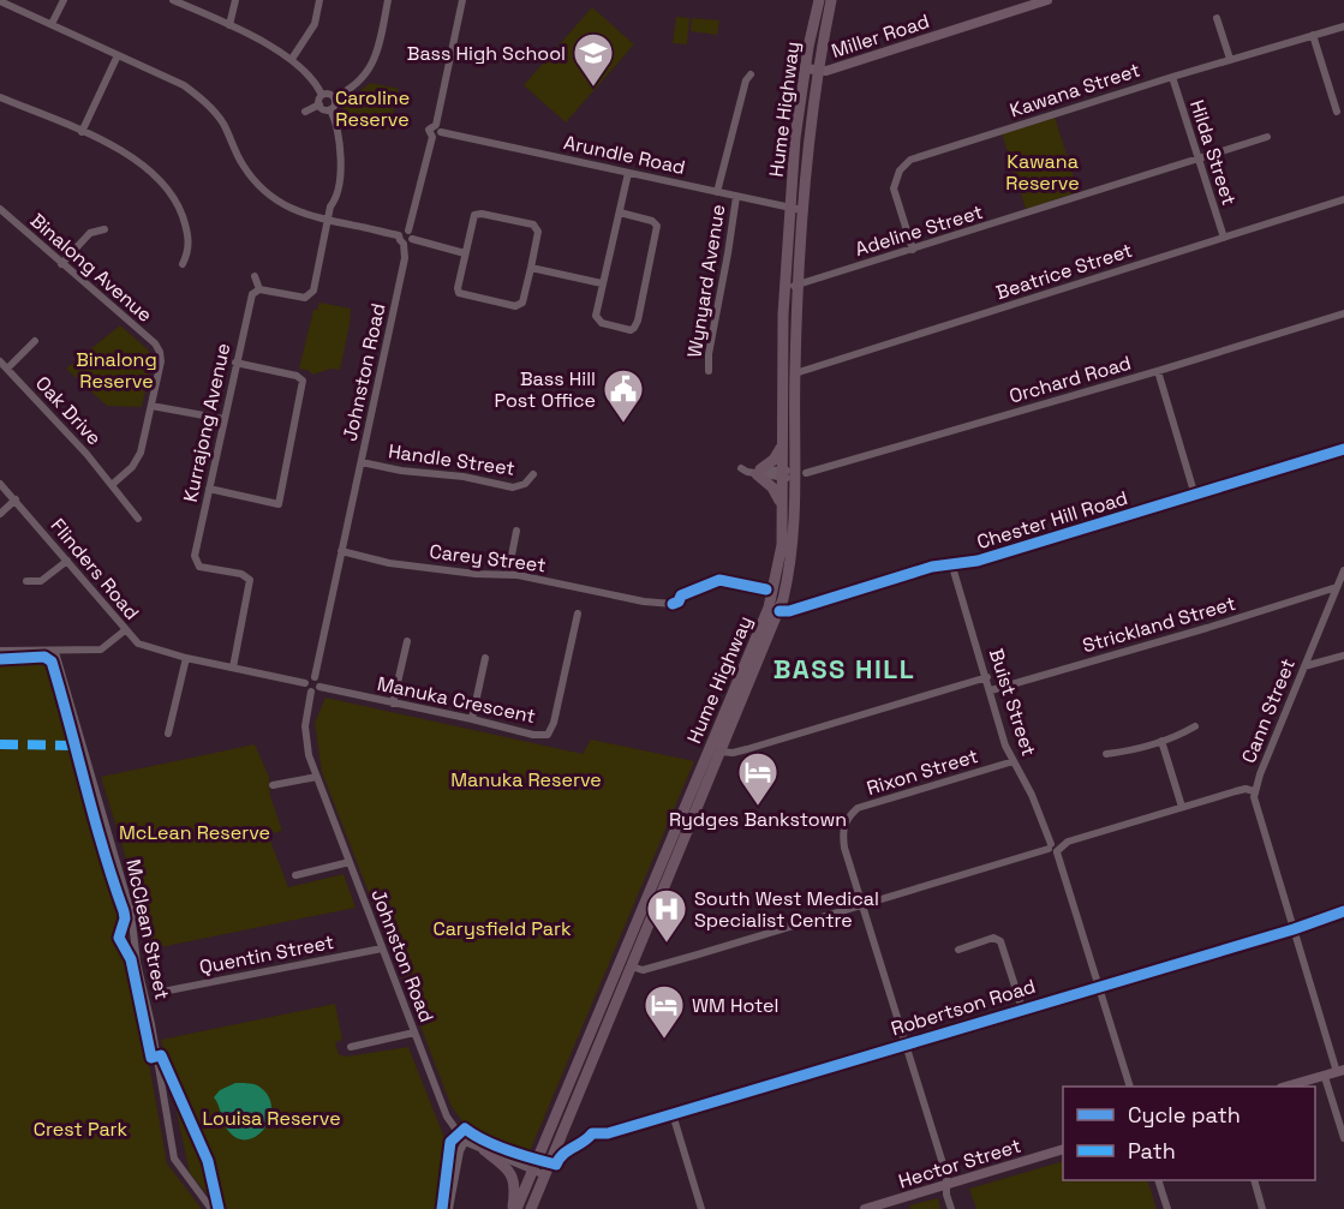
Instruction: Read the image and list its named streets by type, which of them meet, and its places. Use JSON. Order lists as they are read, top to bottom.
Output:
{
  "streets": {
    "highway": ["Hume Highway"],
    "main road": ["Miller Road", "Hector Street"],
    "street": [
      "Kawana Street",
      "Hilda Street",
      "Arundle Road",
      "Adeline Street",
      "Binalong Avenue",
      "Beatrice Street",
      "Wynyard Avenue",
      "Johnston Road",
      "Orchard Road",
      "Oak Drive",
      "Kurrajong Avenue",
      "Handle Street",
      "Chester Hill Road",
      "Carey Street",
      "Flinders Road",
      "Strickland Street",
      "Manuka Crescent",
      "Buist Street",
      "Cann Street",
      "Rixon Street",
      "McClean Street",
      "Quentin Street",
      "Robertson Road"
    ]
  },
  "crossings": [
    ["Miller Road", "Hume Highway"],
    ["Kawana Street", "Hilda Street"],
    ["Kawana Street", "Adeline Street"],
    ["Hume Highway", "Arundle Road"],
    ["Hume Highway", "Adeline Street"],
    ["Hume Highway", "Beatrice Street"],
    ["Hume Highway", "Orchard Road"],
    ["Hume Highway", "Chester Hill Road"],
    ["Hume Highway", "Cann Street"],
    ["Hilda Street", "Adeline Street"],
    ["Hilda Street", "Beatrice Street"],
    ["Arundle Road", "Wynyard Avenue"],
    ["Binalong Avenue", "Oak Drive"],
    ["Johnston Road", "Handle Street"],
    ["Johnston Road", "Carey Street"],
    ["Johnston Road", "Flinders Road"],
    ["Johnston Road", "Manuka Crescent"],
    ["Johnston Road", "Quentin Street"],
    ["Kurrajong Avenue", "Flinders Road"],
    ["Chester Hill Road", "Buist Street"],
    ["Flinders Road", "Manuka Crescent"],
    ["Strickland Street", "Buist Street"],
    ["Strickland Street", "Cann Street"],
    ["Buist Street", "Cann Street"],
    ["Buist Street", "Rixon Street"],
    ["Buist Street", "Robertson Road"],
    ["Cann Street", "Rixon Street"],
    ["Rixon Street", "Robertson Road"],
    ["Rixon Street", "Hector Street"]
  ],
  "districts": ["BASS HILL"],
  "parks": [
    "Caroline Reserve",
    "Kawana Reserve",
    "Binalong Reserve",
    "Manuka Reserve",
    "McLean Reserve",
    "Carysfield Park",
    "Louisa Reserve",
    "Crest Park"
  ],
  "places": {
    "school or university": ["Bass High School"],
    "public building": ["Bass Hill Post Office"],
    "hotel": ["Rydges Bankstown", "WM Hotel"],
    "hospital": ["South West Medical Specialist Centre"]
  },
  "legend": ["Cycle path", "Path"]
}
